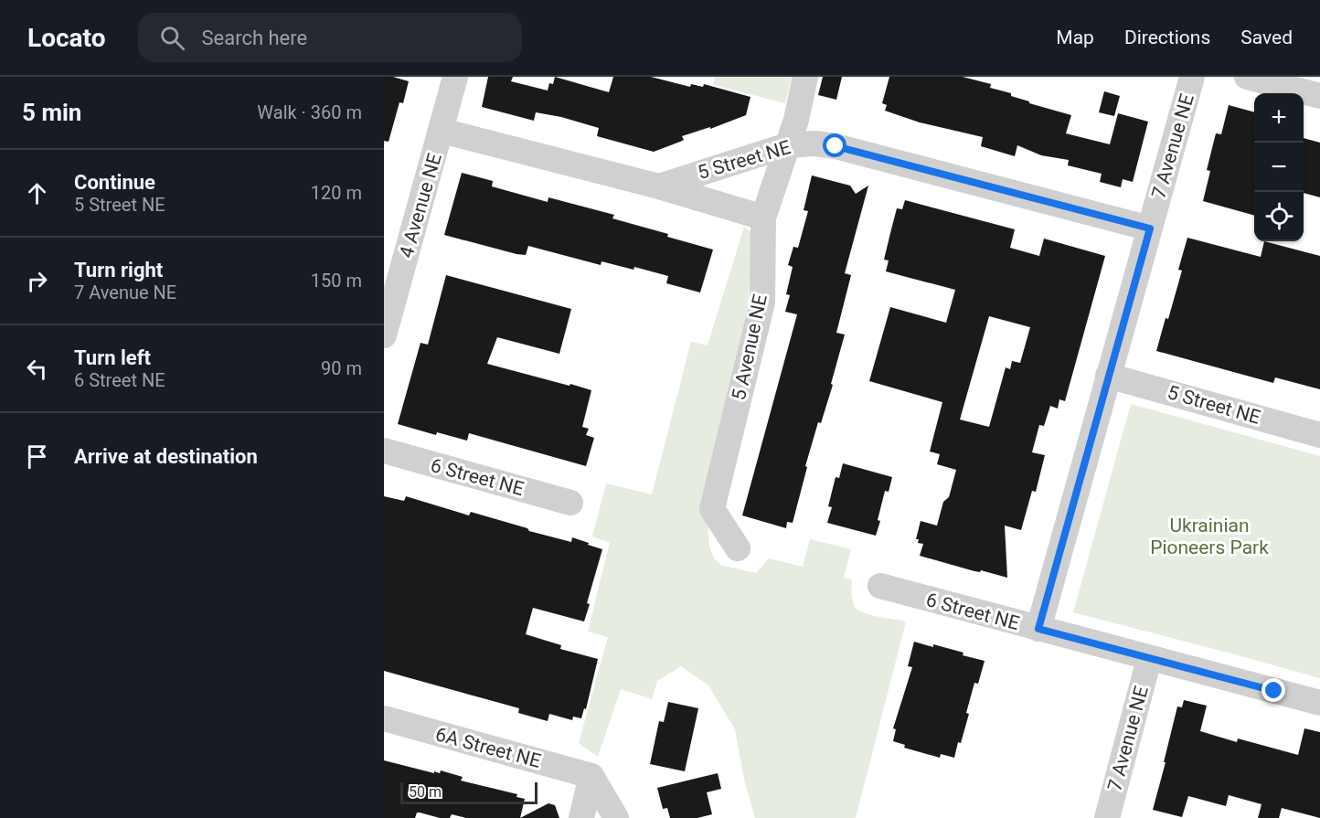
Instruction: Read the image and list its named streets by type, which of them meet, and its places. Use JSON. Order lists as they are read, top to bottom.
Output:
{
  "streets": {
    "street": [
      "7 Avenue NE",
      "5 Street NE",
      "4 Avenue NE",
      "5 Avenue NE",
      "6 Street NE",
      "6A Street NE"
    ]
  },
  "crossings": [
    ["7 Avenue NE", "5 Street NE"],
    ["7 Avenue NE", "6 Street NE"],
    ["5 Street NE", "4 Avenue NE"],
    ["5 Street NE", "5 Avenue NE"]
  ],
  "parks": ["Ukrainian Pioneers Park"],
  "scale_bar": "50 m",
  "page": {
    "header": "Locato",
    "search": "Search here",
    "nav": ["Map", "Directions", "Saved"],
    "heading": ["5 min", "Walk · 360 m"],
    "map_buttons": ["+", "−"],
    "list": [
      ["Continue", "5 Street NE", "120 m"],
      ["Turn right", "7 Avenue NE", "150 m"],
      ["Turn left", "6 Street NE", "90 m"],
      "Arrive at destination"
    ],
    "scale": "50 m"
  }
}
